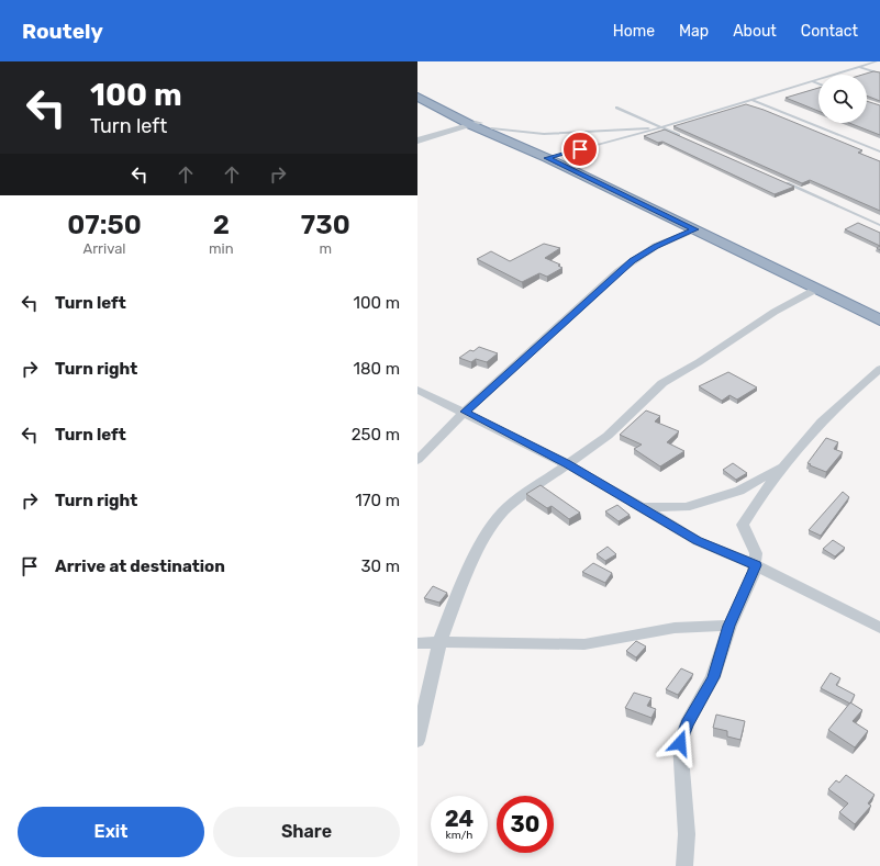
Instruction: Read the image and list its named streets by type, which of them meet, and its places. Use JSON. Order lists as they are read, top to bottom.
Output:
{
  "page": {
    "header": "Routely",
    "nav": [
      "Home",
      "Map",
      "About",
      "Contact"
    ],
    "turn": ["100 m", "Turn left"],
    "eta": [
      "07:50",
      "Arrival",
      "2",
      "min",
      "730",
      "m"
    ],
    "list": [
      {
        "name": "Turn left",
        "value": "100 m"
      },
      {
        "name": "Turn right",
        "value": "180 m"
      },
      {
        "name": "Turn left",
        "value": "250 m"
      },
      {
        "name": "Turn right",
        "value": "170 m"
      },
      {
        "name": "Arrive at destination",
        "value": "30 m"
      }
    ],
    "speed": "24 km/h",
    "limit": "30",
    "buttons": ["Exit", "Share"]
  }
}
